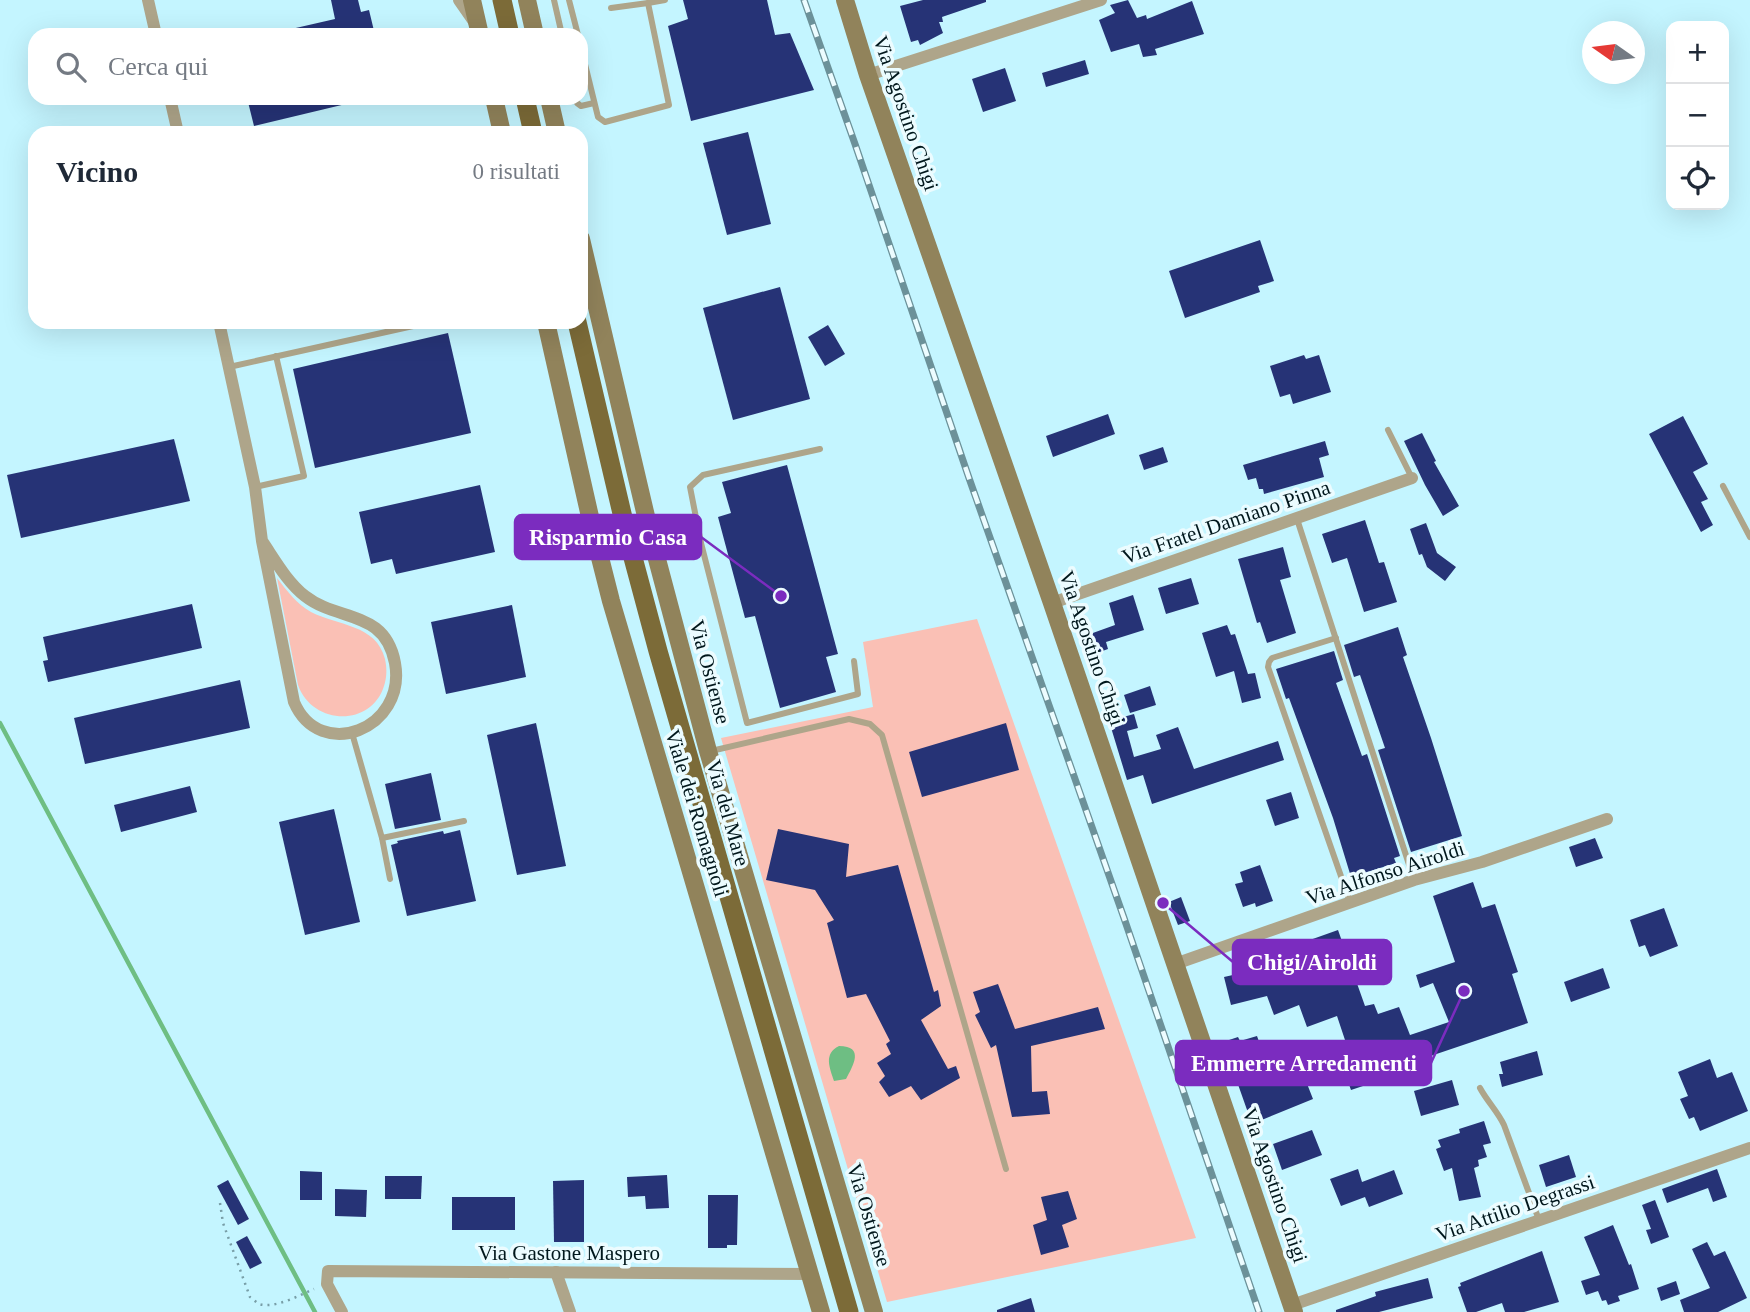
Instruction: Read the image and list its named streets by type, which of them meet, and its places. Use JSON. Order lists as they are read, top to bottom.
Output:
{
  "streets": {
    "main road": [
      "Via Agostino Chigi",
      "Via Ostiense",
      "Viale dei Romagnoli",
      "Via del Mare"
    ],
    "street": [
      "Via Fratel Damiano Pinna",
      "Via Alfonso Airoldi",
      "Via Attilio Degrassi",
      "Via Gastone Maspero"
    ]
  },
  "crossings": [
    ["Via Agostino Chigi", "Via Fratel Damiano Pinna"],
    ["Via Agostino Chigi", "Via Alfonso Airoldi"],
    ["Via Agostino Chigi", "Via Attilio Degrassi"],
    ["Viale dei Romagnoli", "Via Gastone Maspero"]
  ],
  "places": ["Risparmio Casa", "Chigi/Airoldi", "Emmerre Arredamenti"],
  "north": "left",
  "page": {
    "map_buttons": ["+", "−"],
    "search": "Cerca qui",
    "heading": ["Vicino", "0 risultati"]
  }
}
